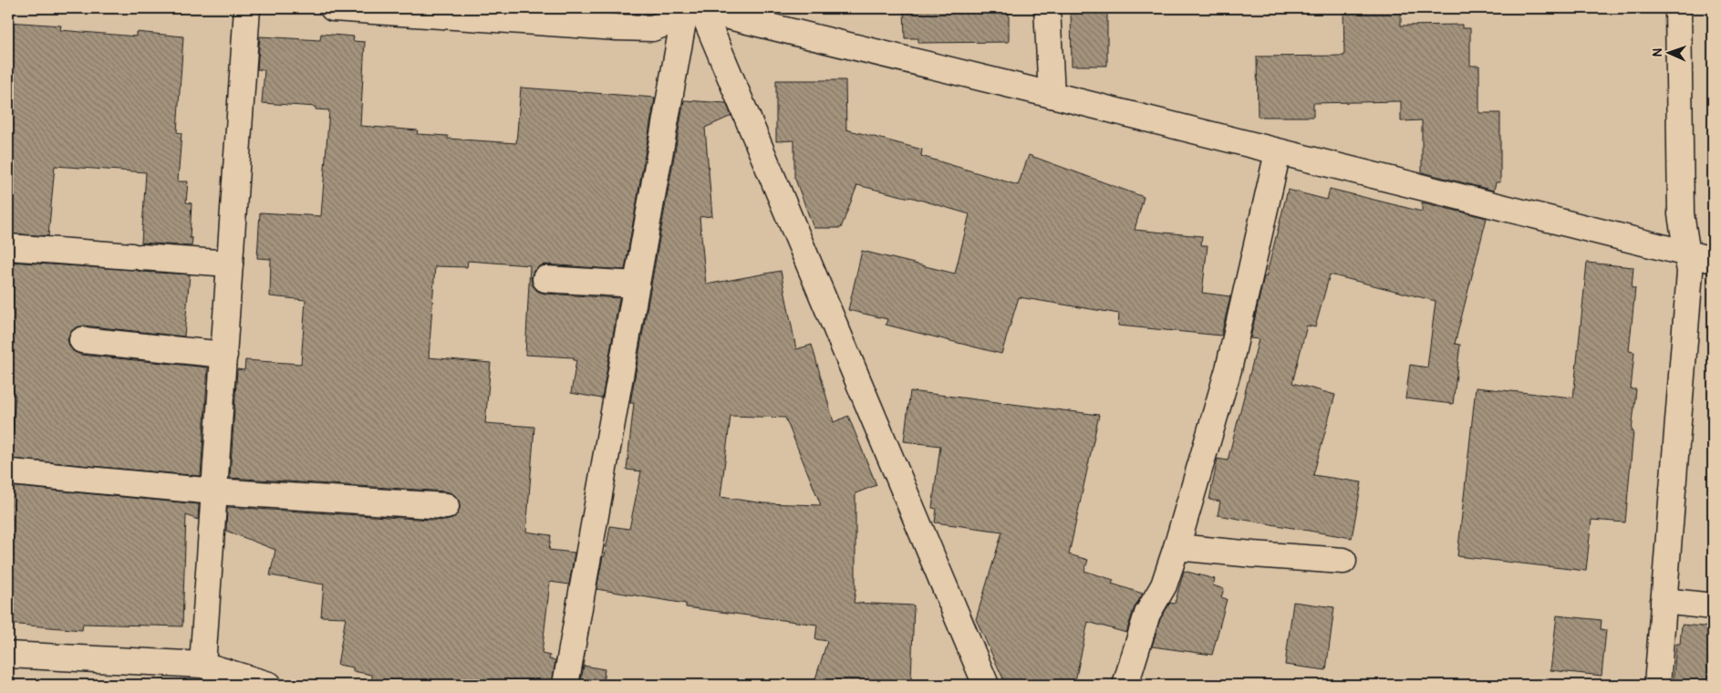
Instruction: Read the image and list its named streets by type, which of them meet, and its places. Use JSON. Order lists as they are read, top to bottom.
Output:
{
  "north": "left"
}
